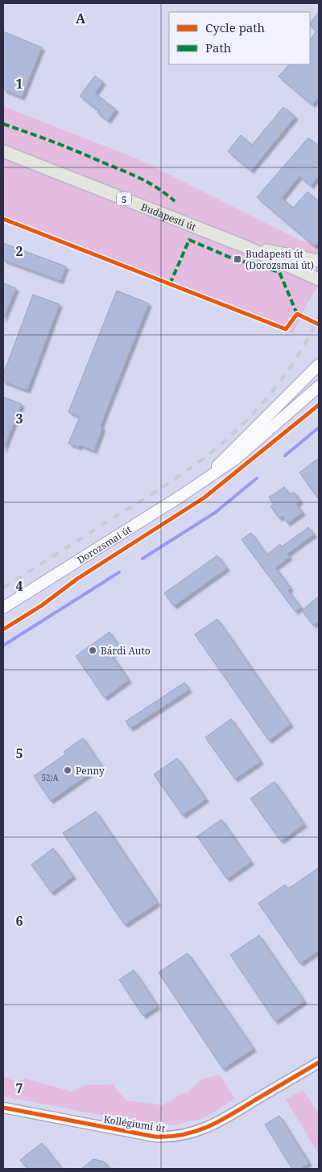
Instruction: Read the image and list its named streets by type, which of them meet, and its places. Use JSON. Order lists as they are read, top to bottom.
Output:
{
  "streets": {
    "main road": ["5", "Budapesti út", "Dorozsmai út"],
    "street": ["Kollégiumi út"]
  },
  "places": {
    "transit": ["Budapesti út (Dorozsmai út)"],
    "other": ["Bárdi Auto", "Penny"]
  },
  "house_numbers": ["52/A"],
  "legend": ["Cycle path", "Path"],
  "grid": {
    "columns": ["A"],
    "rows": [
      "1",
      "2",
      "3",
      "4",
      "5",
      "6",
      "7"
    ]
  }
}
